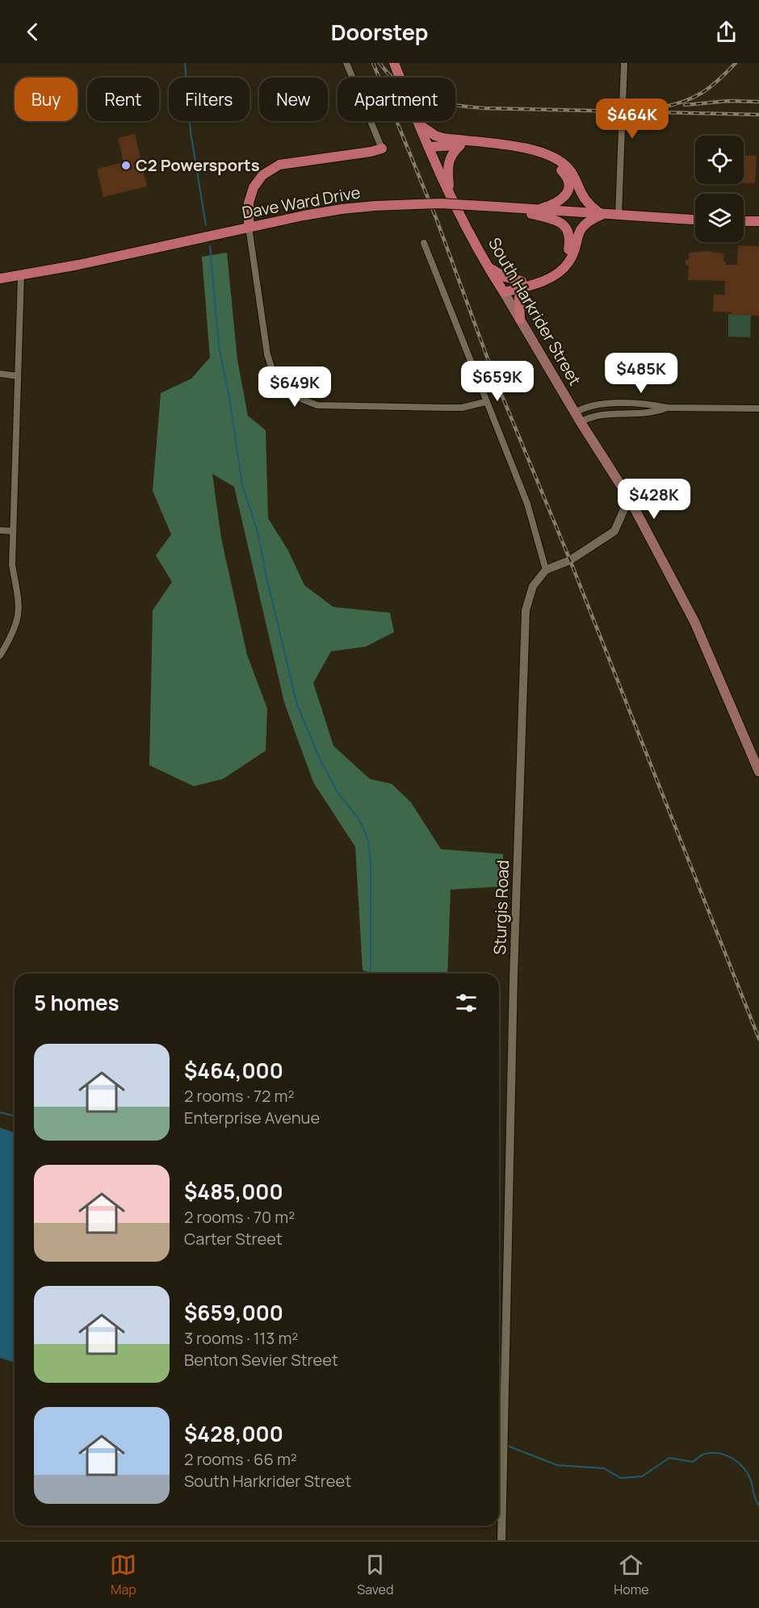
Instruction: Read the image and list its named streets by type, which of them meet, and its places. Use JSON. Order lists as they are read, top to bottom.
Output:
{
  "streets": {
    "main road": ["Dave Ward Drive", "South Harkrider Street"],
    "street": ["Sturgis Road"]
  },
  "places": ["C2 Powersports"],
  "page": {
    "header": "Doorstep",
    "chip": [
      "Buy",
      "Rent",
      "Filters",
      "New",
      "Apartment"
    ],
    "price": [
      "$464K",
      "$485K",
      "$659K",
      "$649K",
      "$428K"
    ],
    "heading": "5 homes",
    "list": [
      {
        "name": "$464,000",
        "note": "2 rooms · 72 m² · Enterprise Avenue"
      },
      {
        "name": "$485,000",
        "note": "2 rooms · 70 m² · Carter Street"
      },
      {
        "name": "$659,000",
        "note": "3 rooms · 113 m² · Benton Sevier Street"
      },
      {
        "name": "$428,000",
        "note": "2 rooms · 66 m² · South Harkrider Street"
      }
    ],
    "tabs": ["Map", "Saved", "Home"]
  }
}
